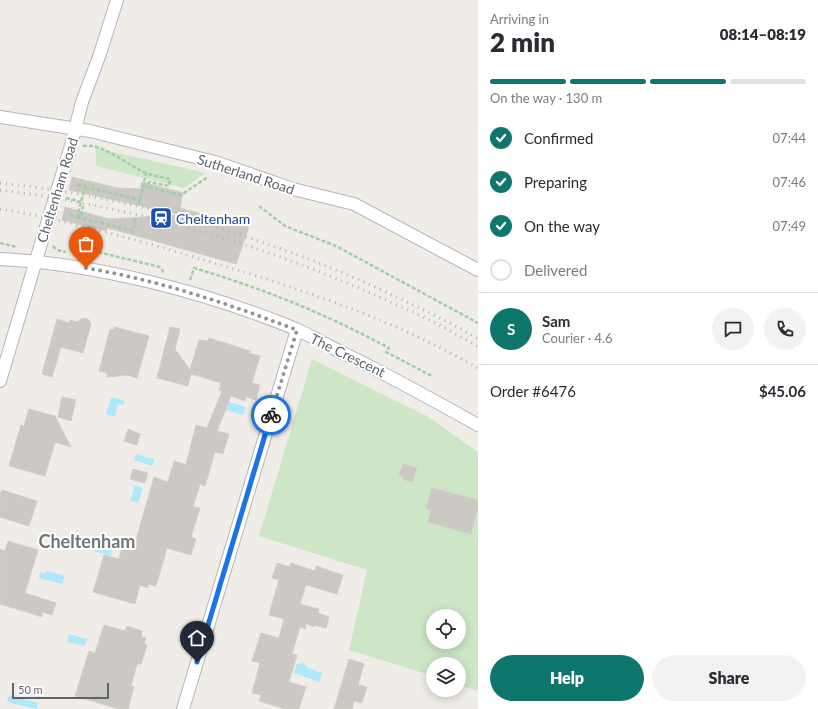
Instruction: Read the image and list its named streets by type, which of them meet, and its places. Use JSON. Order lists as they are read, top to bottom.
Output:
{
  "streets": {
    "street": ["Sutherland Road", "Cheltenham Road", "The Crescent"]
  },
  "crossings": [
    ["Sutherland Road", "Cheltenham Road"],
    ["Cheltenham Road", "The Crescent"]
  ],
  "districts": ["Cheltenham"],
  "places": {
    "station": ["Cheltenham"]
  },
  "scale_bar": "50 m",
  "page": {
    "heading": ["2 min", "Arriving in", "08:14–08:19"],
    "panel": [
      "Sam",
      "Courier · 4.6",
      "Order #6476",
      "$45.06"
    ],
    "bar": "On the way · 130 m",
    "list": [
      ["Confirmed", "07:44"],
      ["Preparing", "07:46"],
      ["On the way", "07:49"],
      "Delivered"
    ],
    "round": "S",
    "buttons": ["Help", "Share"],
    "scale": "50 m"
  }
}
